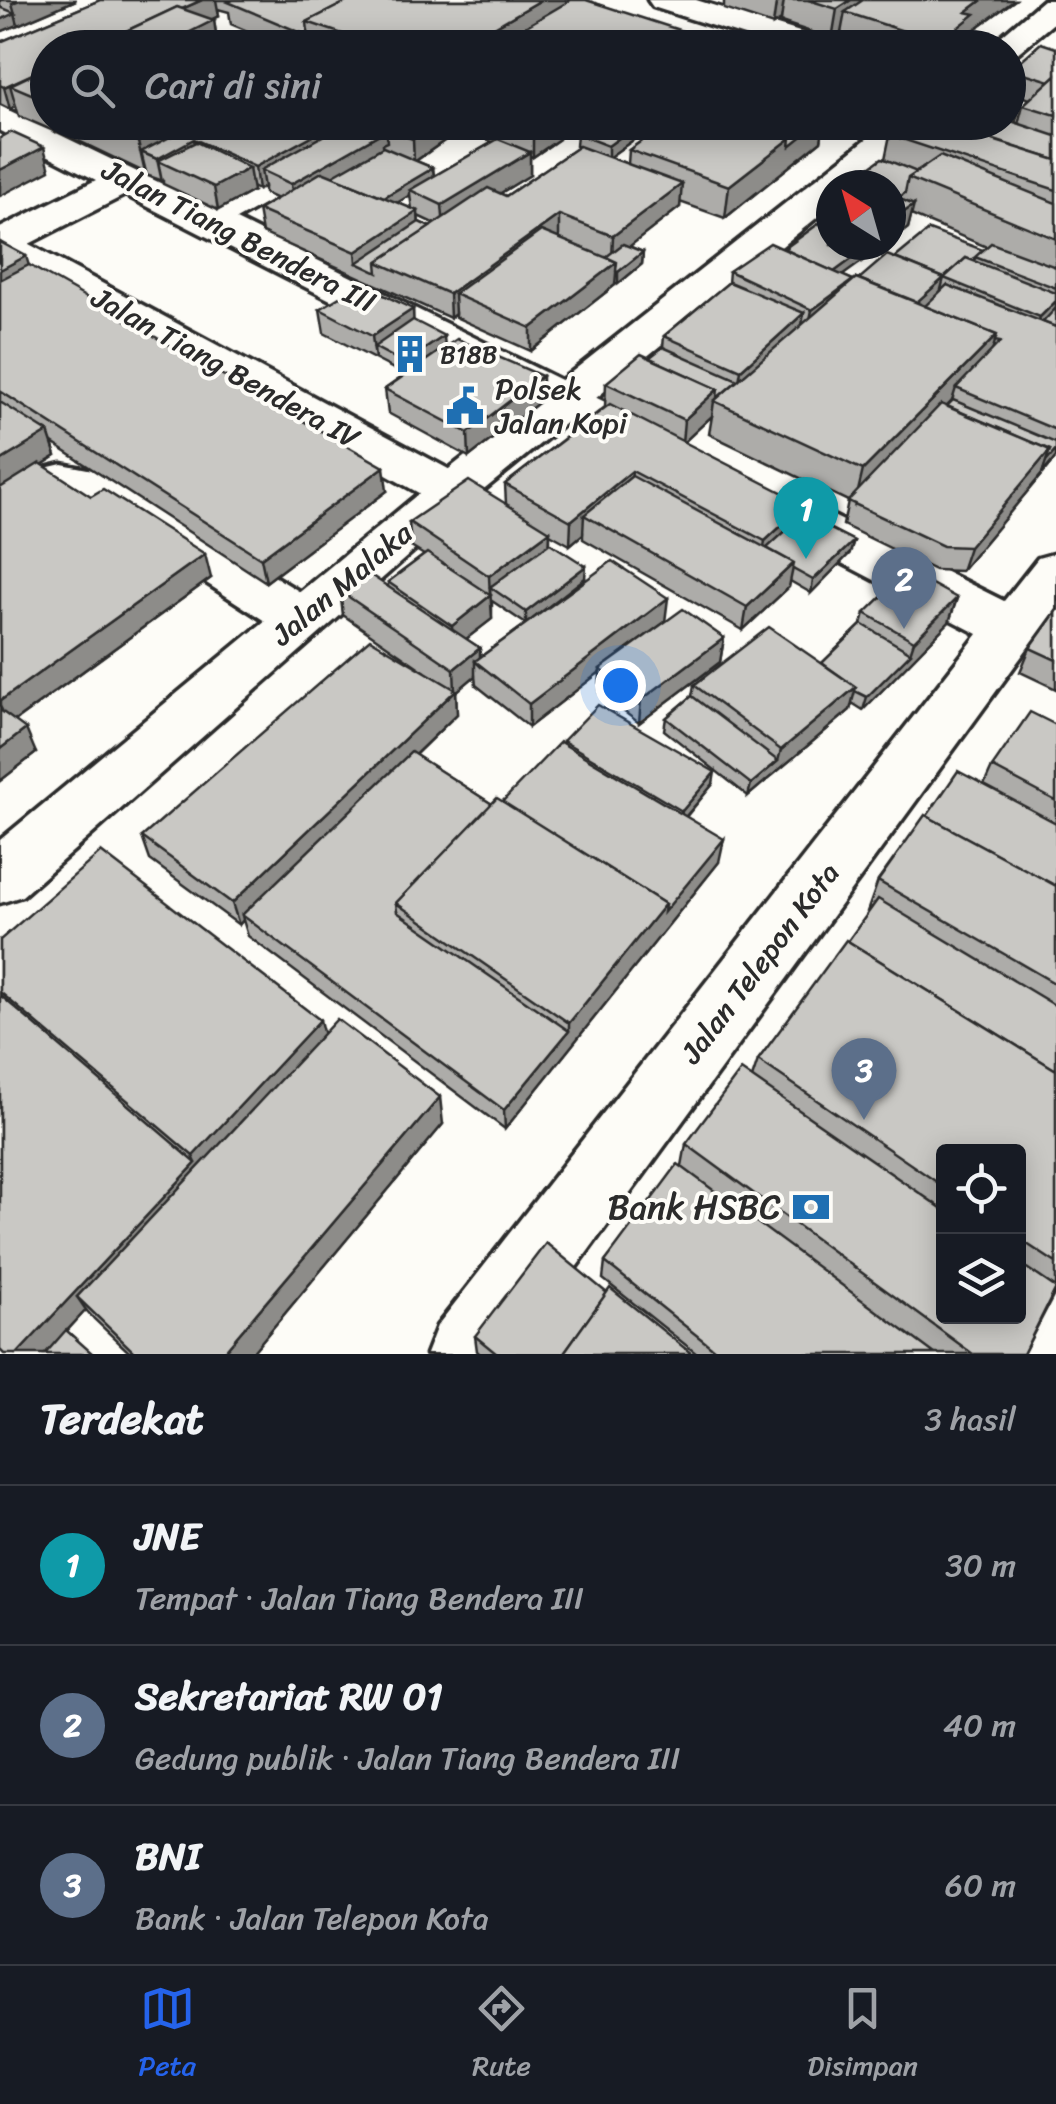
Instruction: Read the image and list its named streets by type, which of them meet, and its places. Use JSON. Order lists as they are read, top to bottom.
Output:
{
  "streets": {
    "street": [
      "Jalan Tiang Bendera III",
      "Jalan Tiang Bendera IV",
      "Jalan Malaka",
      "Jalan Telepon Kota"
    ]
  },
  "crossings": [
    ["Jalan Tiang Bendera III", "Jalan Malaka"],
    ["Jalan Tiang Bendera III", "Jalan Telepon Kota"],
    ["Jalan Tiang Bendera IV", "Jalan Malaka"]
  ],
  "places": {
    "building": ["B18B"],
    "public building": ["Polsek Jalan Kopi"],
    "bank": ["Bank HSBC"]
  },
  "north": "top left",
  "page": {
    "search": "Cari di sini",
    "pins": ["1", "2", "3"],
    "heading": ["Terdekat", "3 hasil"],
    "list": [
      {
        "mark": "1",
        "name": "JNE",
        "note": "Tempat · Jalan Tiang Bendera III",
        "value": "30 m"
      },
      {
        "mark": "2",
        "name": "Sekretariat RW 01",
        "note": "Gedung publik · Jalan Tiang Bendera III",
        "value": "40 m"
      },
      {
        "mark": "3",
        "name": "BNI",
        "note": "Bank · Jalan Telepon Kota",
        "value": "60 m"
      }
    ],
    "nav": ["Peta", "Rute", "Disimpan"]
  }
}
